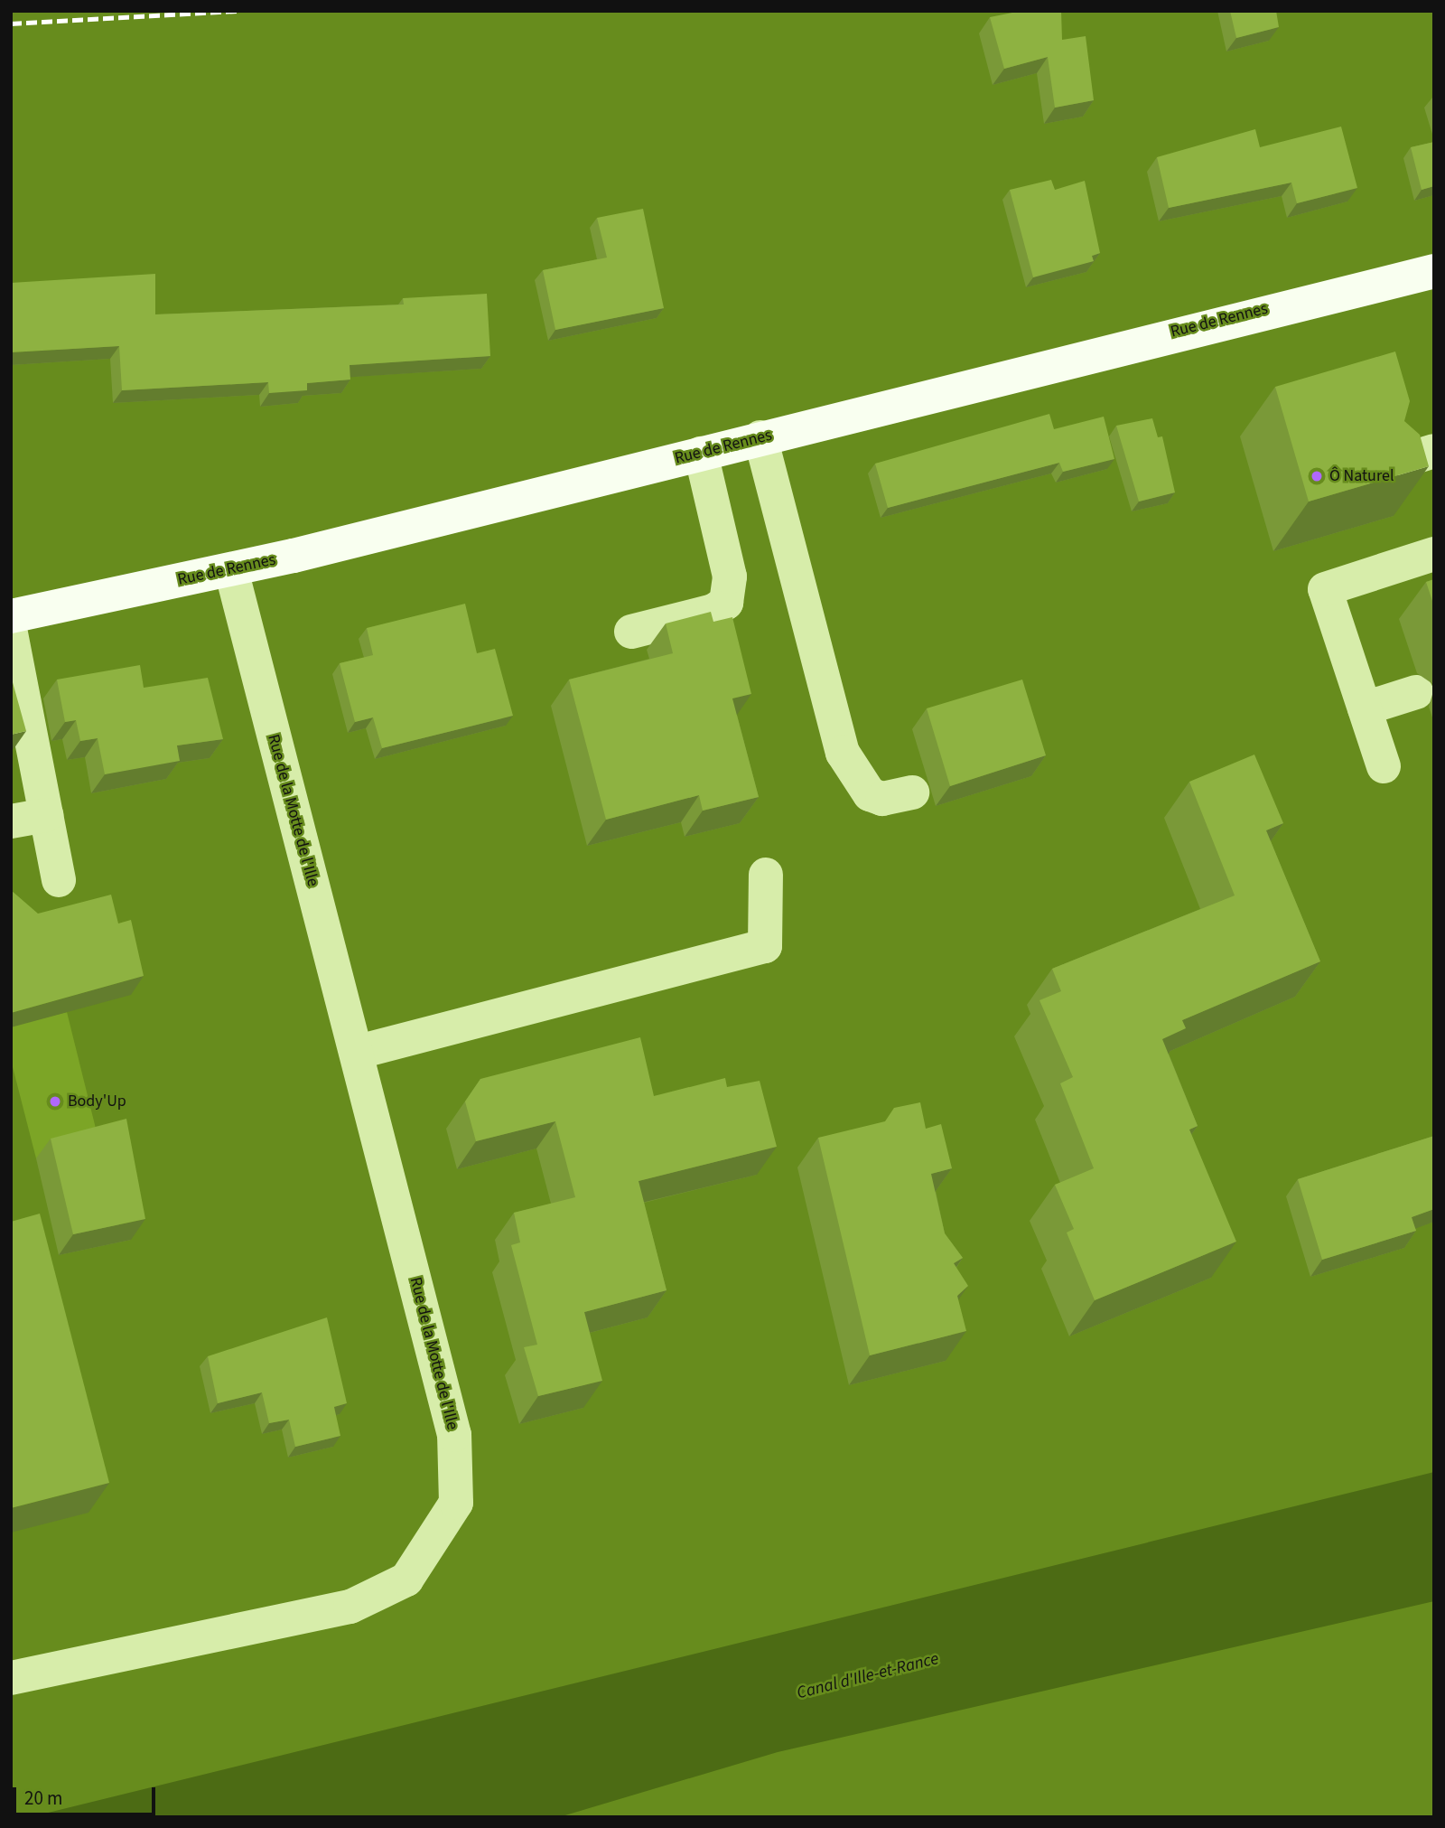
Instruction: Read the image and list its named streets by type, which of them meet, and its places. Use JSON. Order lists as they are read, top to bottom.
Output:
{
  "streets": {
    "main road": ["Rue de Rennes"],
    "street": ["Rue de la Motte de l'Ille"]
  },
  "crossings": [
    ["Rue de Rennes", "Rue de la Motte de l'Ille"]
  ],
  "water": ["Canal d'Ille-et-Rance"],
  "places": ["Ô Naturel", "Body'Up"],
  "scale_bar": "20 m"
}
